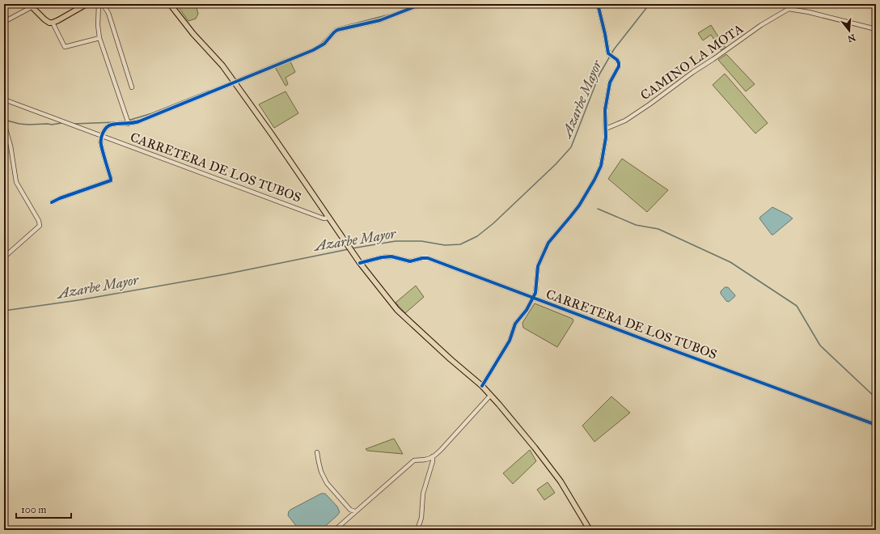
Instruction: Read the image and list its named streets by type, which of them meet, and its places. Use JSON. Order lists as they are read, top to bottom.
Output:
{
  "streets": {
    "street": ["CAMINO LA MOTA", "CARRETERA DE LOS TUBOS"]
  },
  "water": ["Azarbe Mayor"],
  "scale_bar": "100 m",
  "north": "bottom"
}
